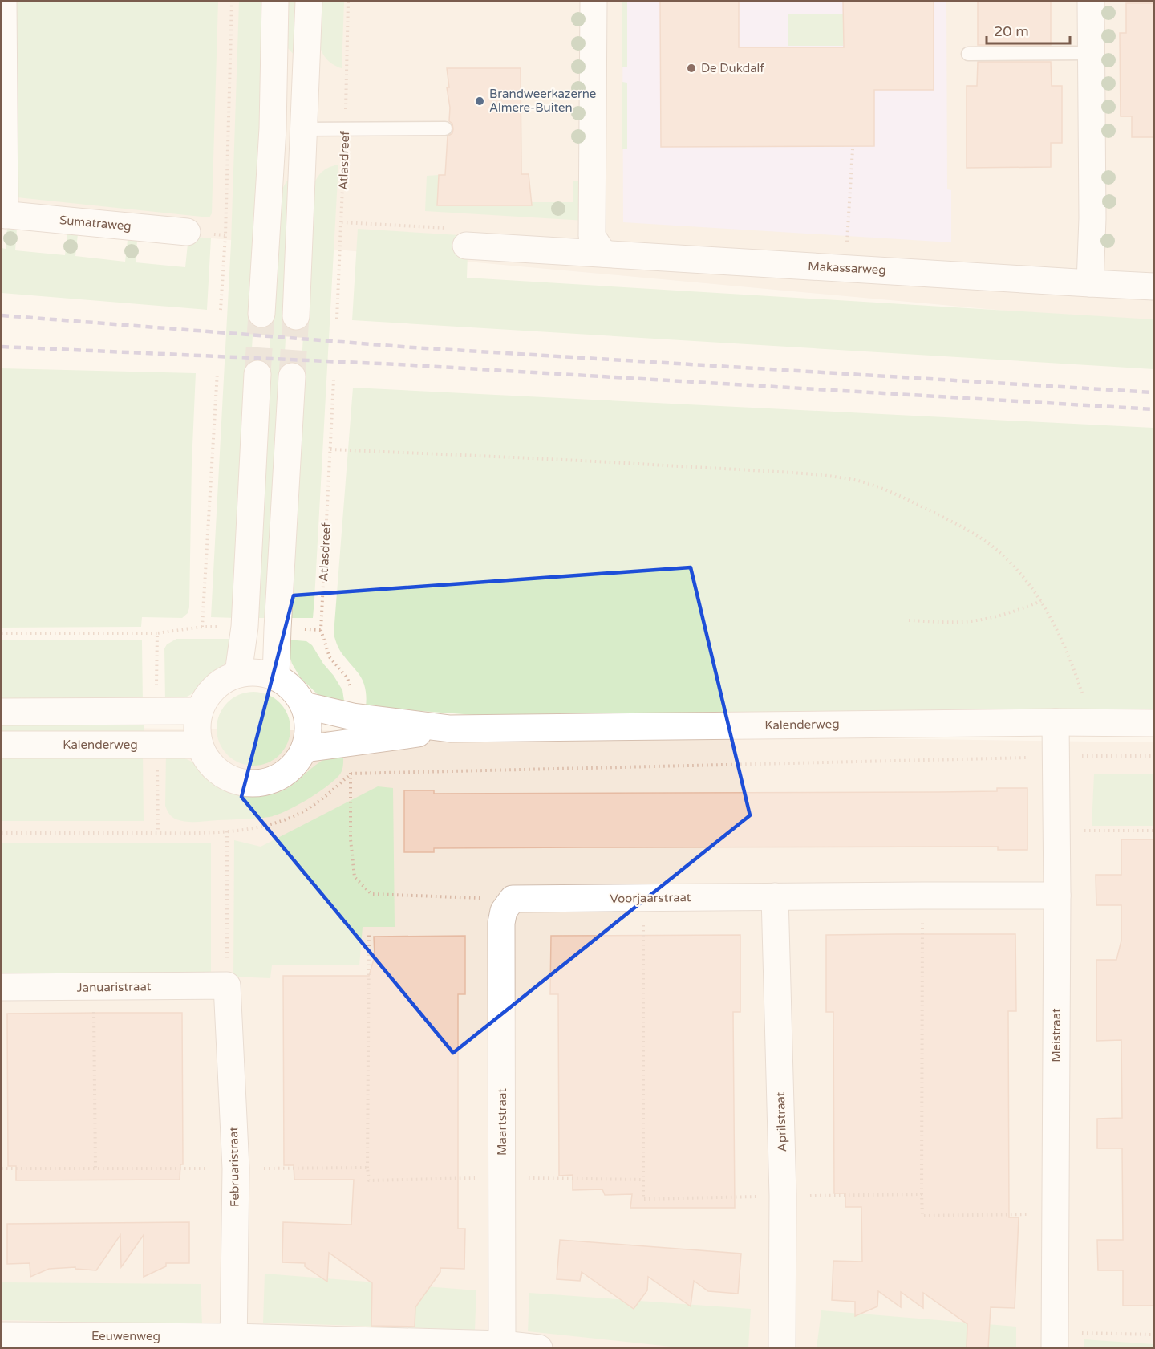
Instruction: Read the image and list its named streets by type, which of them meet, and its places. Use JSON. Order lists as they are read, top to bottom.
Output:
{
  "streets": {
    "street": [
      "Sumatraweg",
      "Makassarweg",
      "Kalenderweg",
      "Voorjaarstraat",
      "Januaristraat",
      "Meistraat",
      "Maartstraat",
      "Aprilstraat",
      "Februaristraat",
      "Eeuwenweg"
    ],
    "path": ["Atlasdreef"]
  },
  "crossings": [
    ["Atlasdreef", "Kalenderweg"],
    ["Kalenderweg", "Meistraat"],
    ["Voorjaarstraat", "Meistraat"],
    ["Voorjaarstraat", "Maartstraat"],
    ["Voorjaarstraat", "Aprilstraat"],
    ["Januaristraat", "Februaristraat"],
    ["Maartstraat", "Eeuwenweg"],
    ["Februaristraat", "Eeuwenweg"]
  ],
  "places": ["De Dukdalf", "Brandweerkazerne Almere-Buiten"],
  "scale_bar": "20 m"
}
